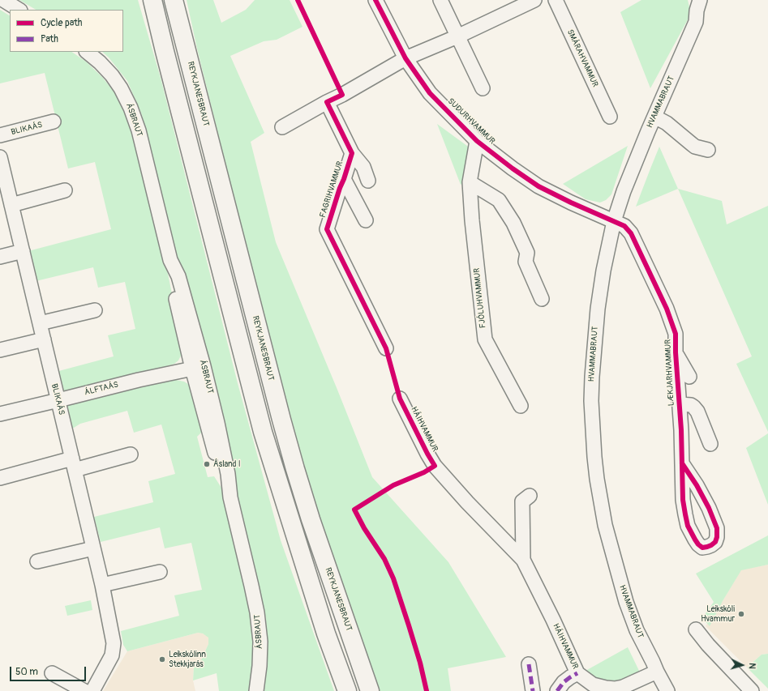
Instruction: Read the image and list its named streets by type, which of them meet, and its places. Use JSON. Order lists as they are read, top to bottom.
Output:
{
  "streets": {
    "highway": ["REYKJANESBRAUT"],
    "street": [
      "SMÁRAHVAMMUR",
      "HVAMMABRAUT",
      "ÁSBRAUT",
      "SUÐURHVAMMUR",
      "BLIKAÁS",
      "FAGRIHVAMMUR",
      "FJÓLUHVAMMUR",
      "LÆKJARHVAMMUR",
      "ÁLFTAÁS",
      "HÁIHVAMMUR"
    ]
  },
  "crossings": [
    ["HVAMMABRAUT", "SUÐURHVAMMUR"],
    ["HVAMMABRAUT", "LÆKJARHVAMMUR"],
    ["HVAMMABRAUT", "HÁIHVAMMUR"],
    ["ÁSBRAUT", "ÁLFTAÁS"],
    ["SUÐURHVAMMUR", "FJÓLUHVAMMUR"],
    ["SUÐURHVAMMUR", "LÆKJARHVAMMUR"],
    ["BLIKAÁS", "ÁLFTAÁS"]
  ],
  "places": ["Ásland I", "Leikskóli Hvammur", "Leikskólinn Stekkjarás"],
  "legend": ["Cycle path", "Path"],
  "scale_bar": "50 m",
  "north": "right"
}
